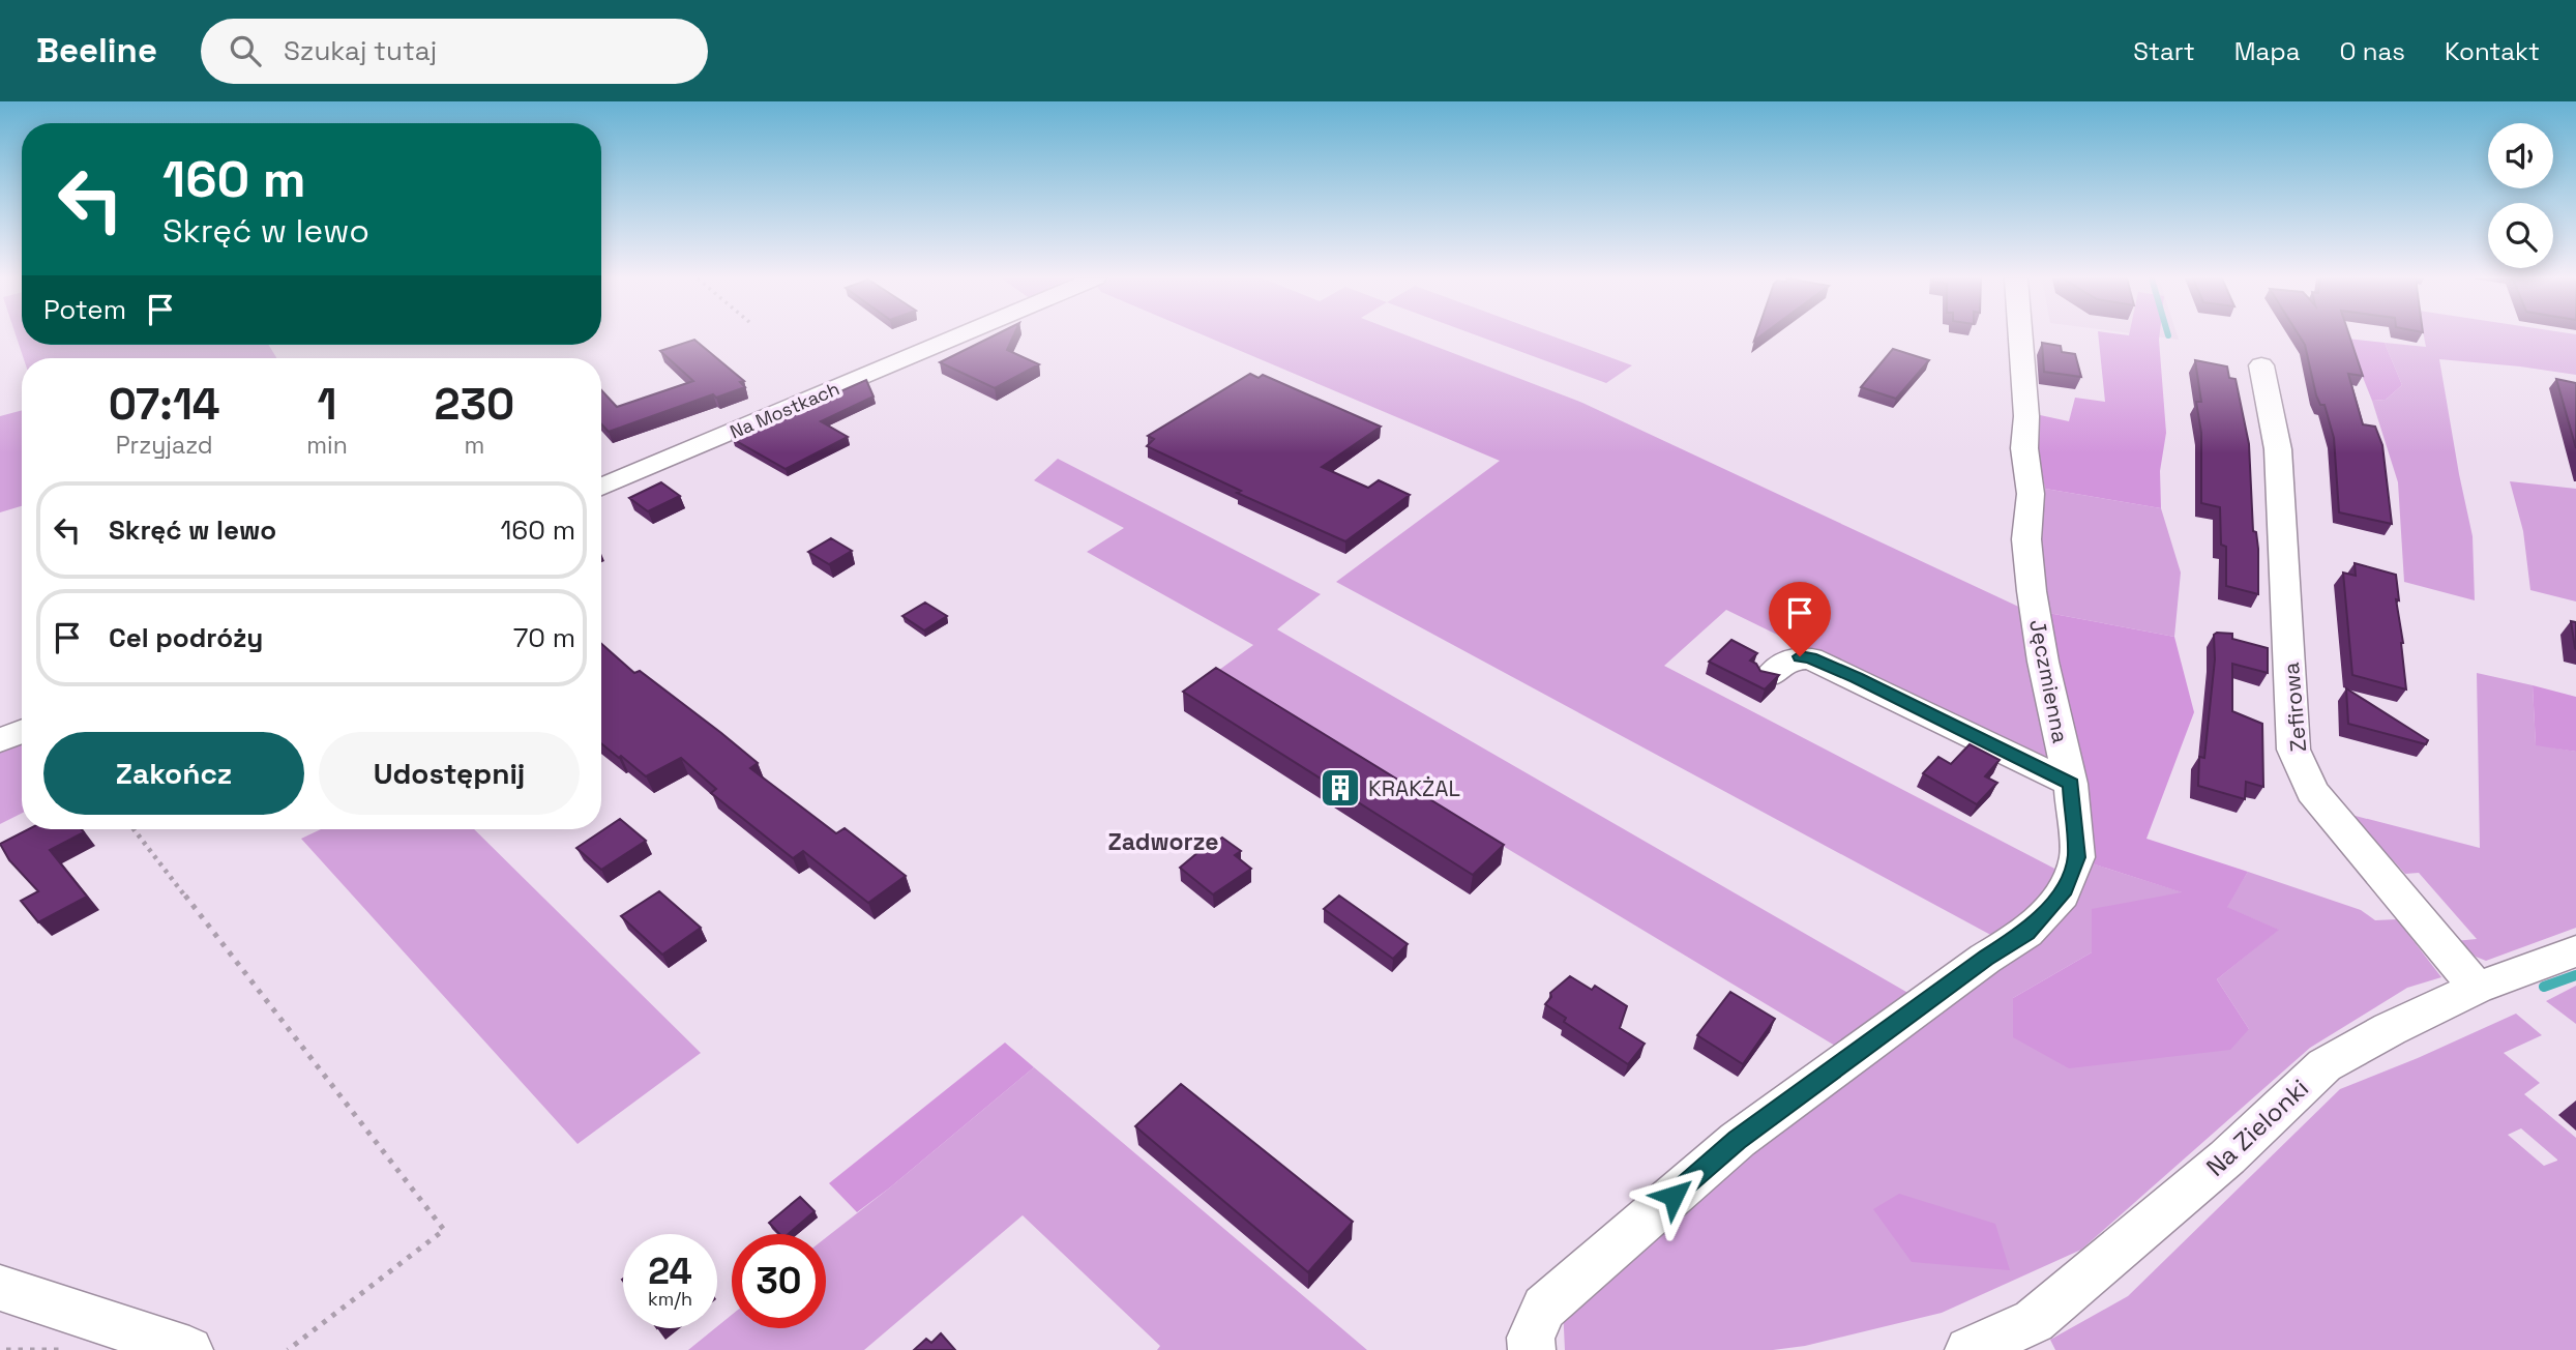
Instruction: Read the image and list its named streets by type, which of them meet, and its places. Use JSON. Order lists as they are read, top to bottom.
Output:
{
  "streets": {
    "street": [
      "Na Mostkach",
      "Jęczmienna",
      "Zefirowa",
      "Na Zielonki"
    ]
  },
  "crossings": [
    ["Zefirowa", "Na Zielonki"]
  ],
  "districts": ["Zadworze"],
  "places": {
    "building": ["KRAKŻAL"]
  },
  "page": {
    "header": "Beeline",
    "search": "Szukaj tutaj",
    "nav": [
      "Start",
      "Mapa",
      "O nas",
      "Kontakt"
    ],
    "turn": ["160 m", "Skręć w lewo"],
    "then": "Potem",
    "eta": [
      "07:14",
      "Przyjazd",
      "1",
      "min",
      "230",
      "m"
    ],
    "list": [
      {
        "name": "Skręć w lewo",
        "value": "160 m"
      },
      {
        "name": "Cel podróży",
        "value": "70 m"
      }
    ],
    "buttons": ["Zakończ", "Udostępnij"],
    "speed": "24 km/h",
    "limit": "30"
  }
}
